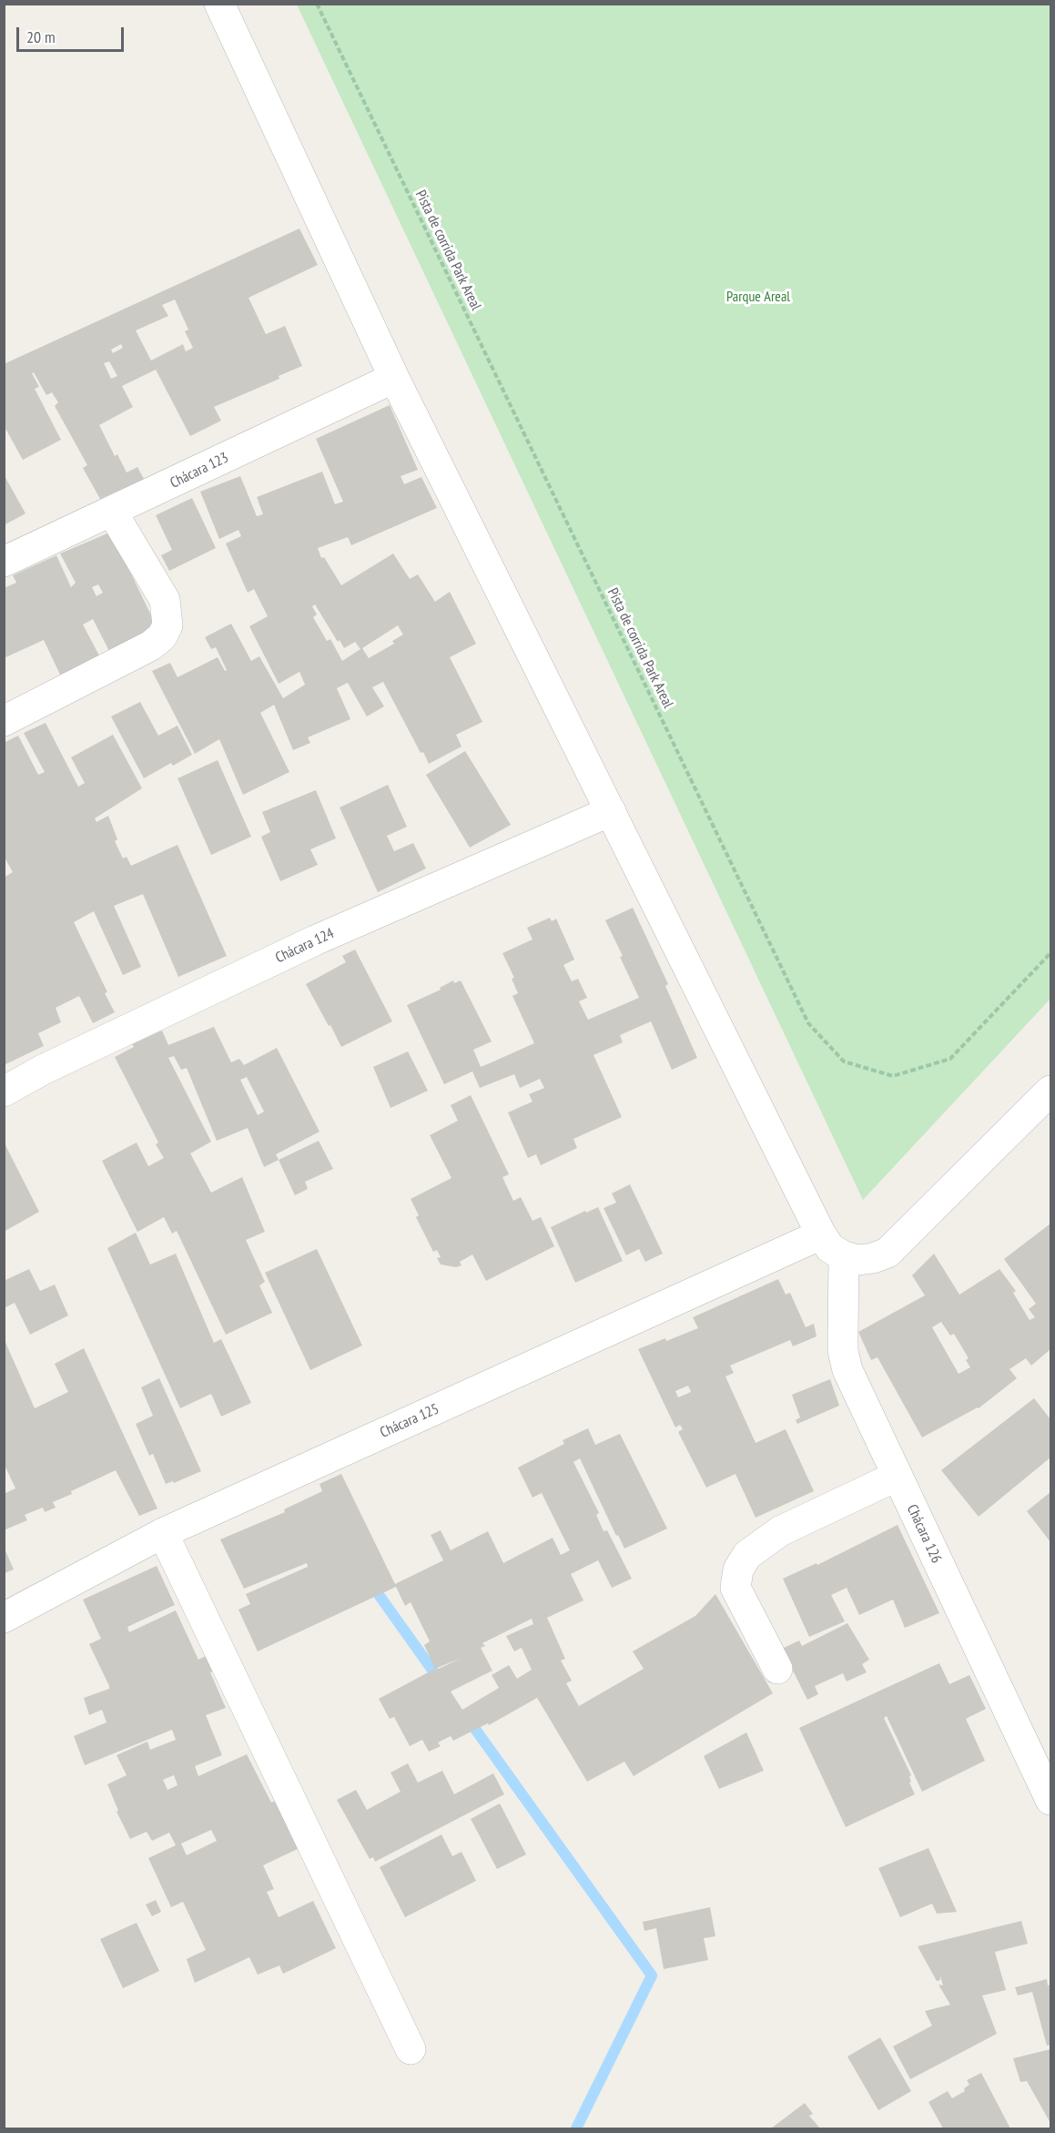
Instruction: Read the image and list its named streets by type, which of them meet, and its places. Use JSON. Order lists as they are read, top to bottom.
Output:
{
  "streets": {
    "street": [
      "Chácara 123",
      "Chácara 124",
      "Chácara 125",
      "Chácara 126"
    ],
    "path": ["Pista de corrida Park Areal"]
  },
  "parks": ["Parque Areal"],
  "scale_bar": "20 m"
}
